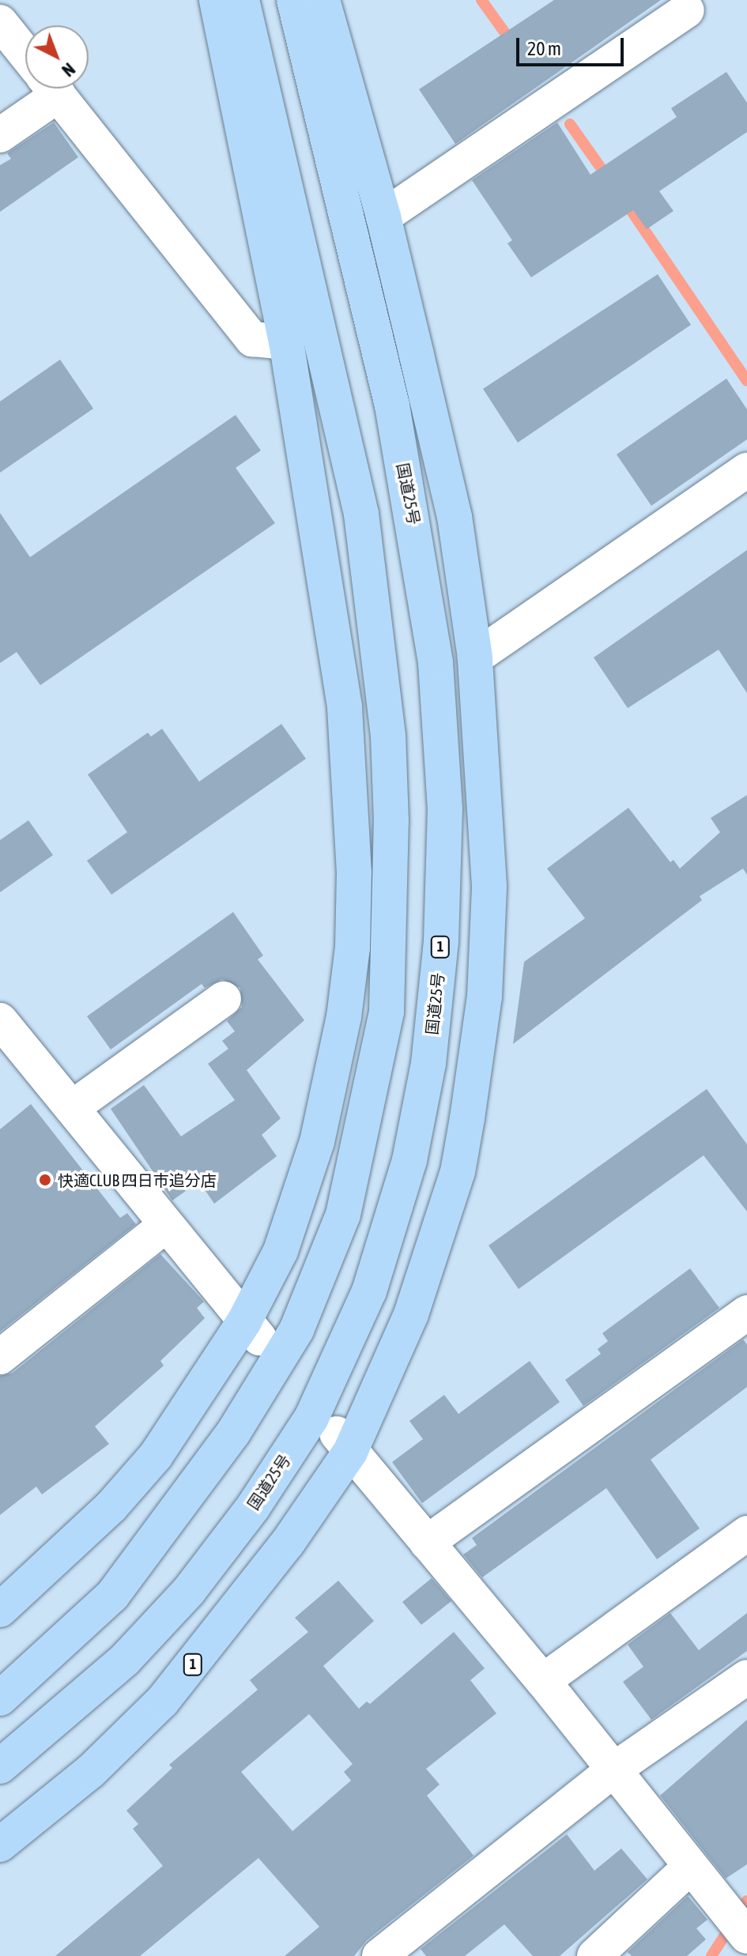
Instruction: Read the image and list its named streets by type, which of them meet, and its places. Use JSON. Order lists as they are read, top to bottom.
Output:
{
  "streets": {
    "highway": ["国道25号", "1"]
  },
  "places": ["快適CLUB 四日市追分店"],
  "scale_bar": "20 m",
  "north": "bottom right"
}
